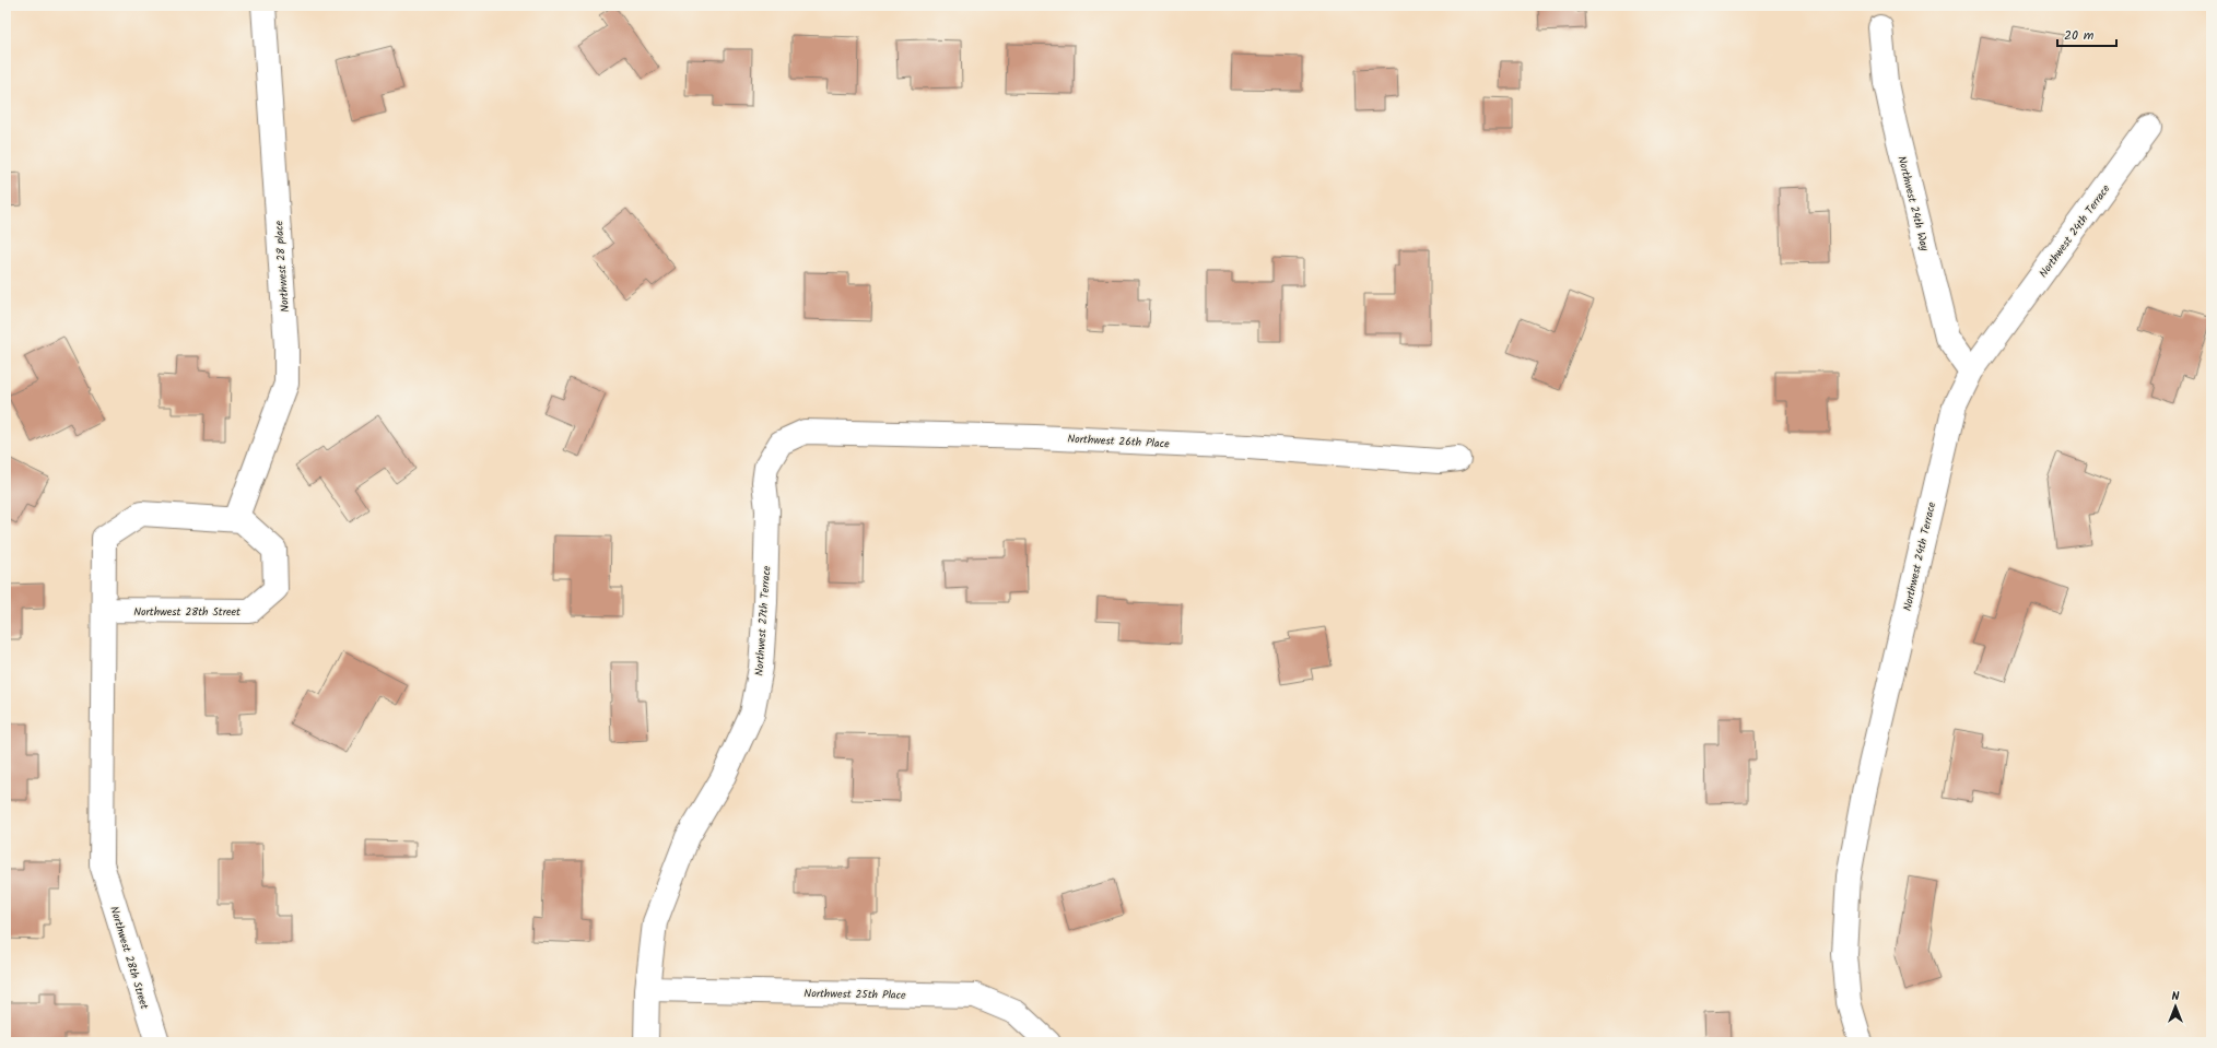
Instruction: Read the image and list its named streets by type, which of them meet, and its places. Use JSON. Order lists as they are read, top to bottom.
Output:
{
  "streets": {
    "street": [
      "Northwest 24th Way",
      "Northwest 24th Terrace",
      "Northwest 28 place",
      "Northwest 26th Place",
      "Northwest 28th Street",
      "Northwest 27th Terrace",
      "Northwest 25th Place"
    ]
  },
  "crossings": [
    ["Northwest 24th Way", "Northwest 24th Terrace"],
    ["Northwest 28 place", "Northwest 28th Street"],
    ["Northwest 26th Place", "Northwest 27th Terrace"],
    ["Northwest 27th Terrace", "Northwest 25th Place"]
  ],
  "scale_bar": "20 m",
  "north": "top"
}
